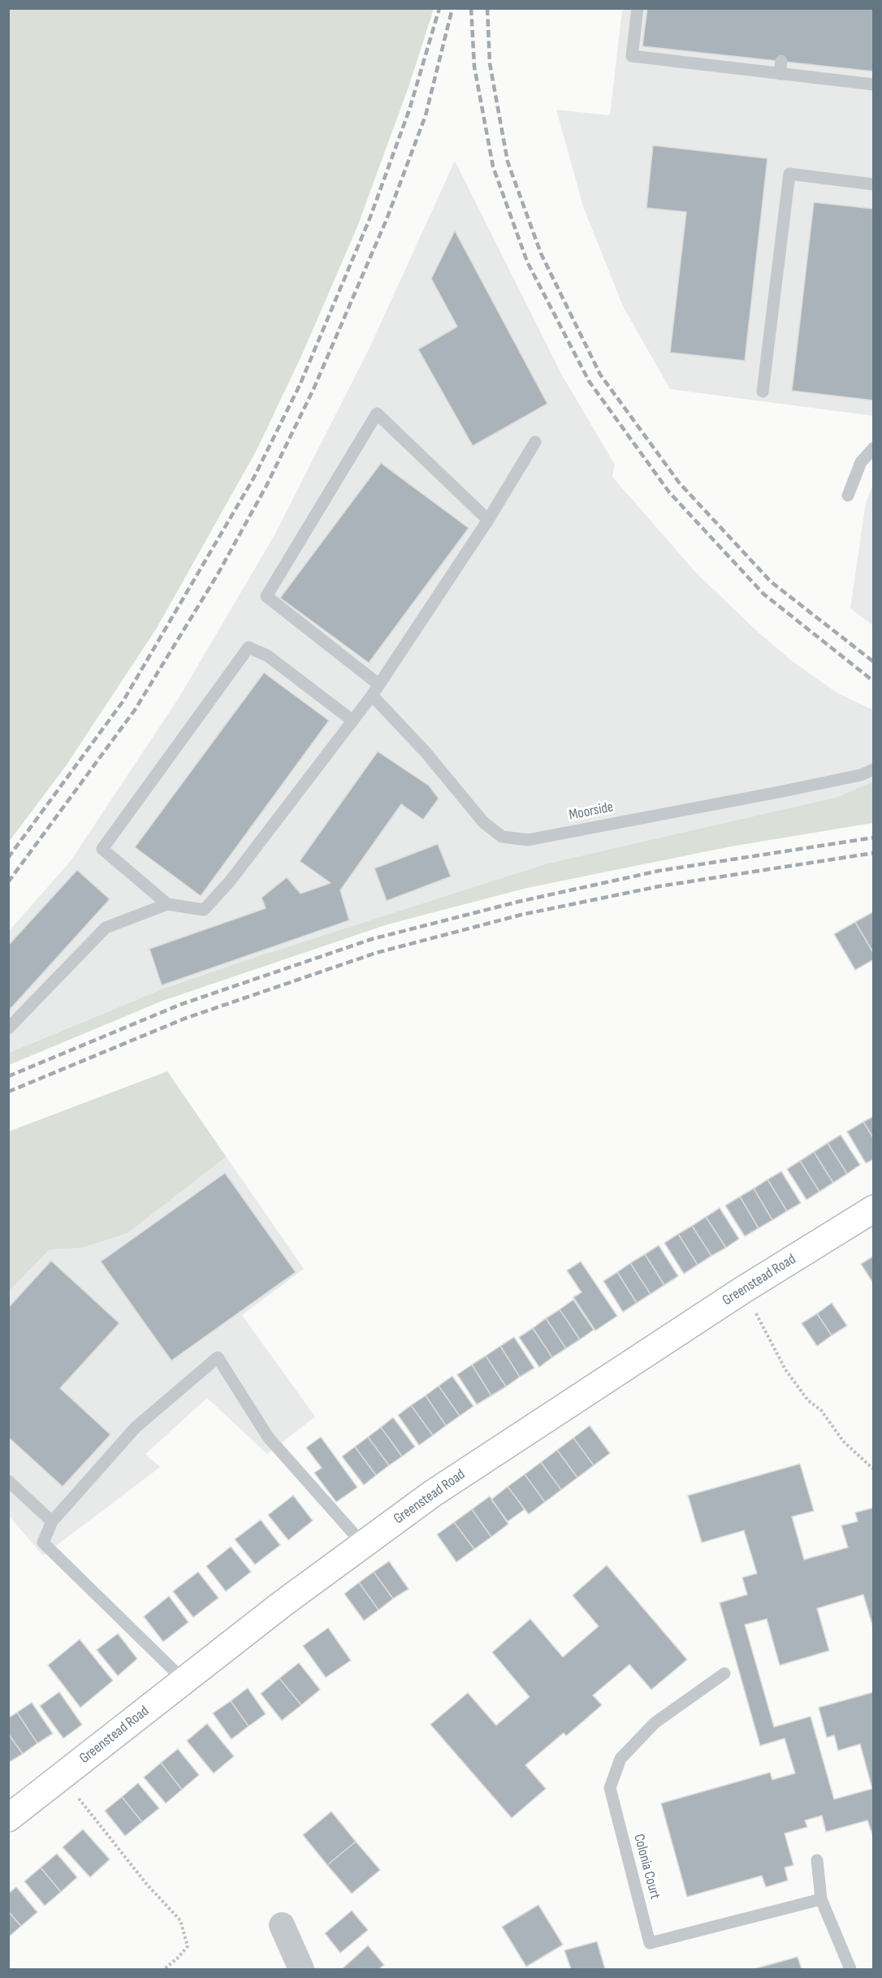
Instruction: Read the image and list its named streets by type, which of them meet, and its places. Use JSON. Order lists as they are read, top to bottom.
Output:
{
  "streets": {
    "street": ["Greenstead Road"],
    "lane": ["Moorside", "Colonia Court"]
  }
}
